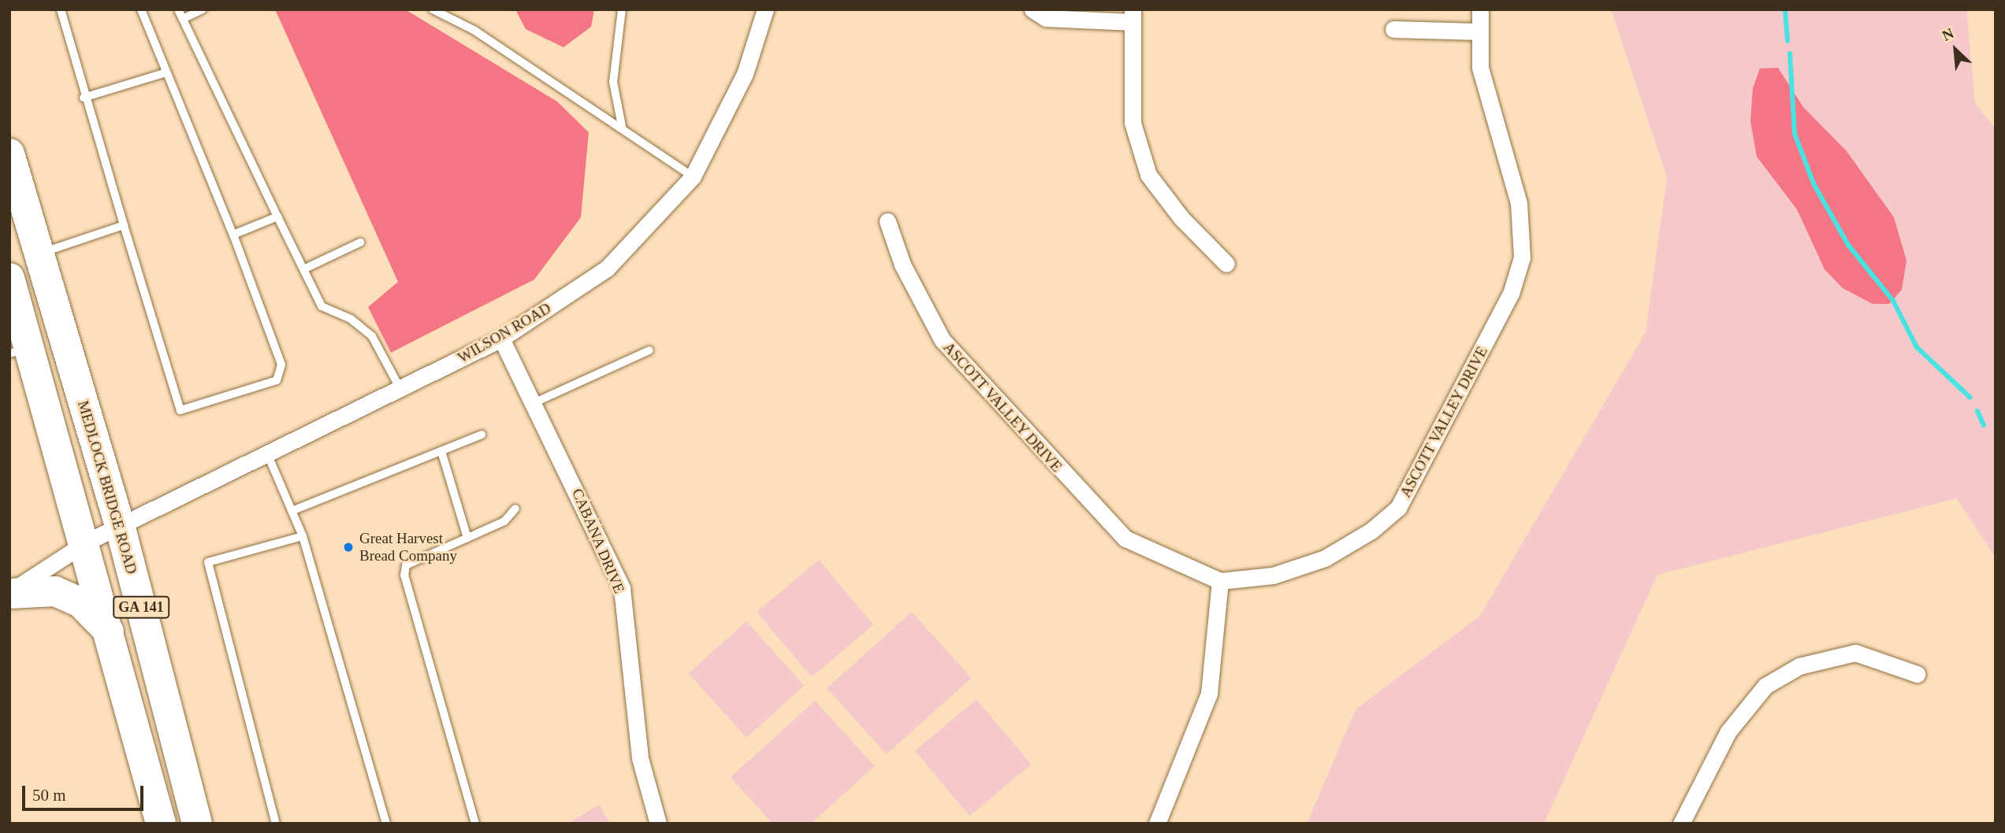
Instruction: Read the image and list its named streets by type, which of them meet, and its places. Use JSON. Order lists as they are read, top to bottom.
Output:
{
  "streets": {
    "highway": ["MEDLOCK BRIDGE ROAD", "GA 141"],
    "street": ["WILSON ROAD", "ASCOTT VALLEY DRIVE", "CABANA DRIVE"]
  },
  "crossings": [
    ["WILSON ROAD", "MEDLOCK BRIDGE ROAD"],
    ["WILSON ROAD", "CABANA DRIVE"],
    ["WILSON ROAD", "GA 141"]
  ],
  "places": ["Great Harvest Bread Company"],
  "scale_bar": "50 m",
  "north": "top left"
}
